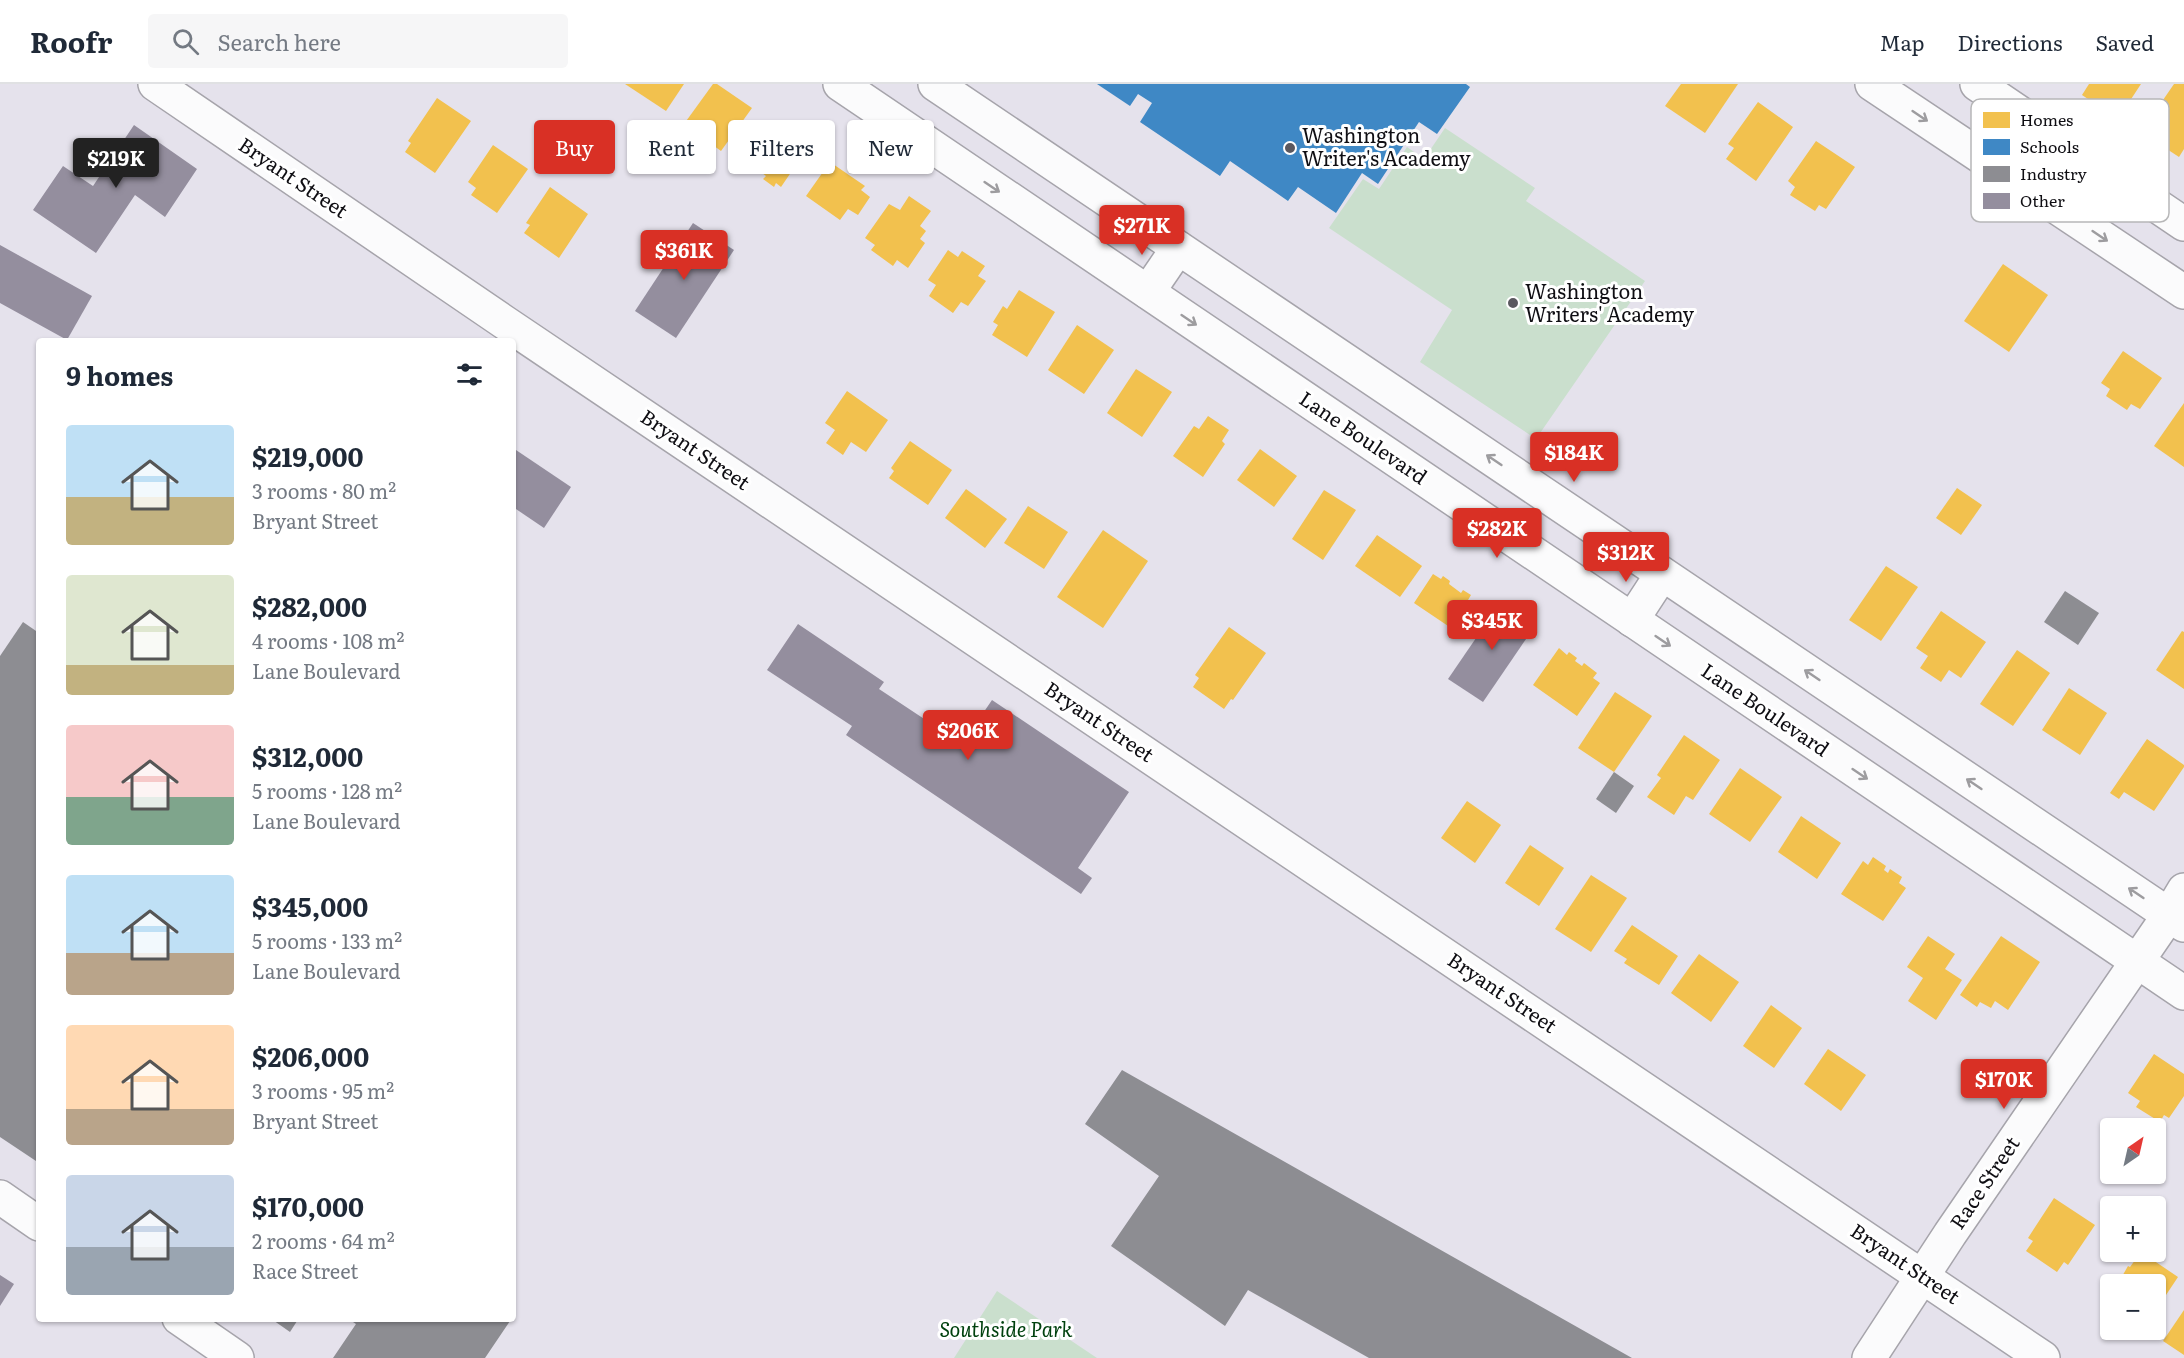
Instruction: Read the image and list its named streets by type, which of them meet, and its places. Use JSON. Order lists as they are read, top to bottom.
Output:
{
  "streets": {
    "street": ["Bryant Street", "Lane Boulevard", "Race Street"]
  },
  "crossings": [
    ["Bryant Street", "Race Street"],
    ["Lane Boulevard", "Race Street"]
  ],
  "parks": ["Southside Park"],
  "places": ["Washington Writer's Academy", "Washington Writers' Academy"],
  "legend": [
    "Homes",
    "Schools",
    "Industry",
    "Other"
  ],
  "north": "top right",
  "page": {
    "header": "Roofr",
    "search": "Search here",
    "nav": ["Map", "Directions", "Saved"],
    "chip": [
      "Buy",
      "Rent",
      "Filters",
      "New"
    ],
    "price": [
      "$219K",
      "$271K",
      "$361K",
      "$184K",
      "$282K",
      "$312K",
      "$345K",
      "$206K",
      "$170K"
    ],
    "heading": "9 homes",
    "list": [
      {
        "name": "$219,000",
        "note": "3 rooms · 80 m² · Bryant Street"
      },
      {
        "name": "$282,000",
        "note": "4 rooms · 108 m² · Lane Boulevard"
      },
      {
        "name": "$312,000",
        "note": "5 rooms · 128 m² · Lane Boulevard"
      },
      {
        "name": "$345,000",
        "note": "5 rooms · 133 m² · Lane Boulevard"
      },
      {
        "name": "$206,000",
        "note": "3 rooms · 95 m² · Bryant Street"
      },
      {
        "name": "$170,000",
        "note": "2 rooms · 64 m² · Race Street"
      }
    ],
    "map_buttons": ["+", "−"]
  }
}
